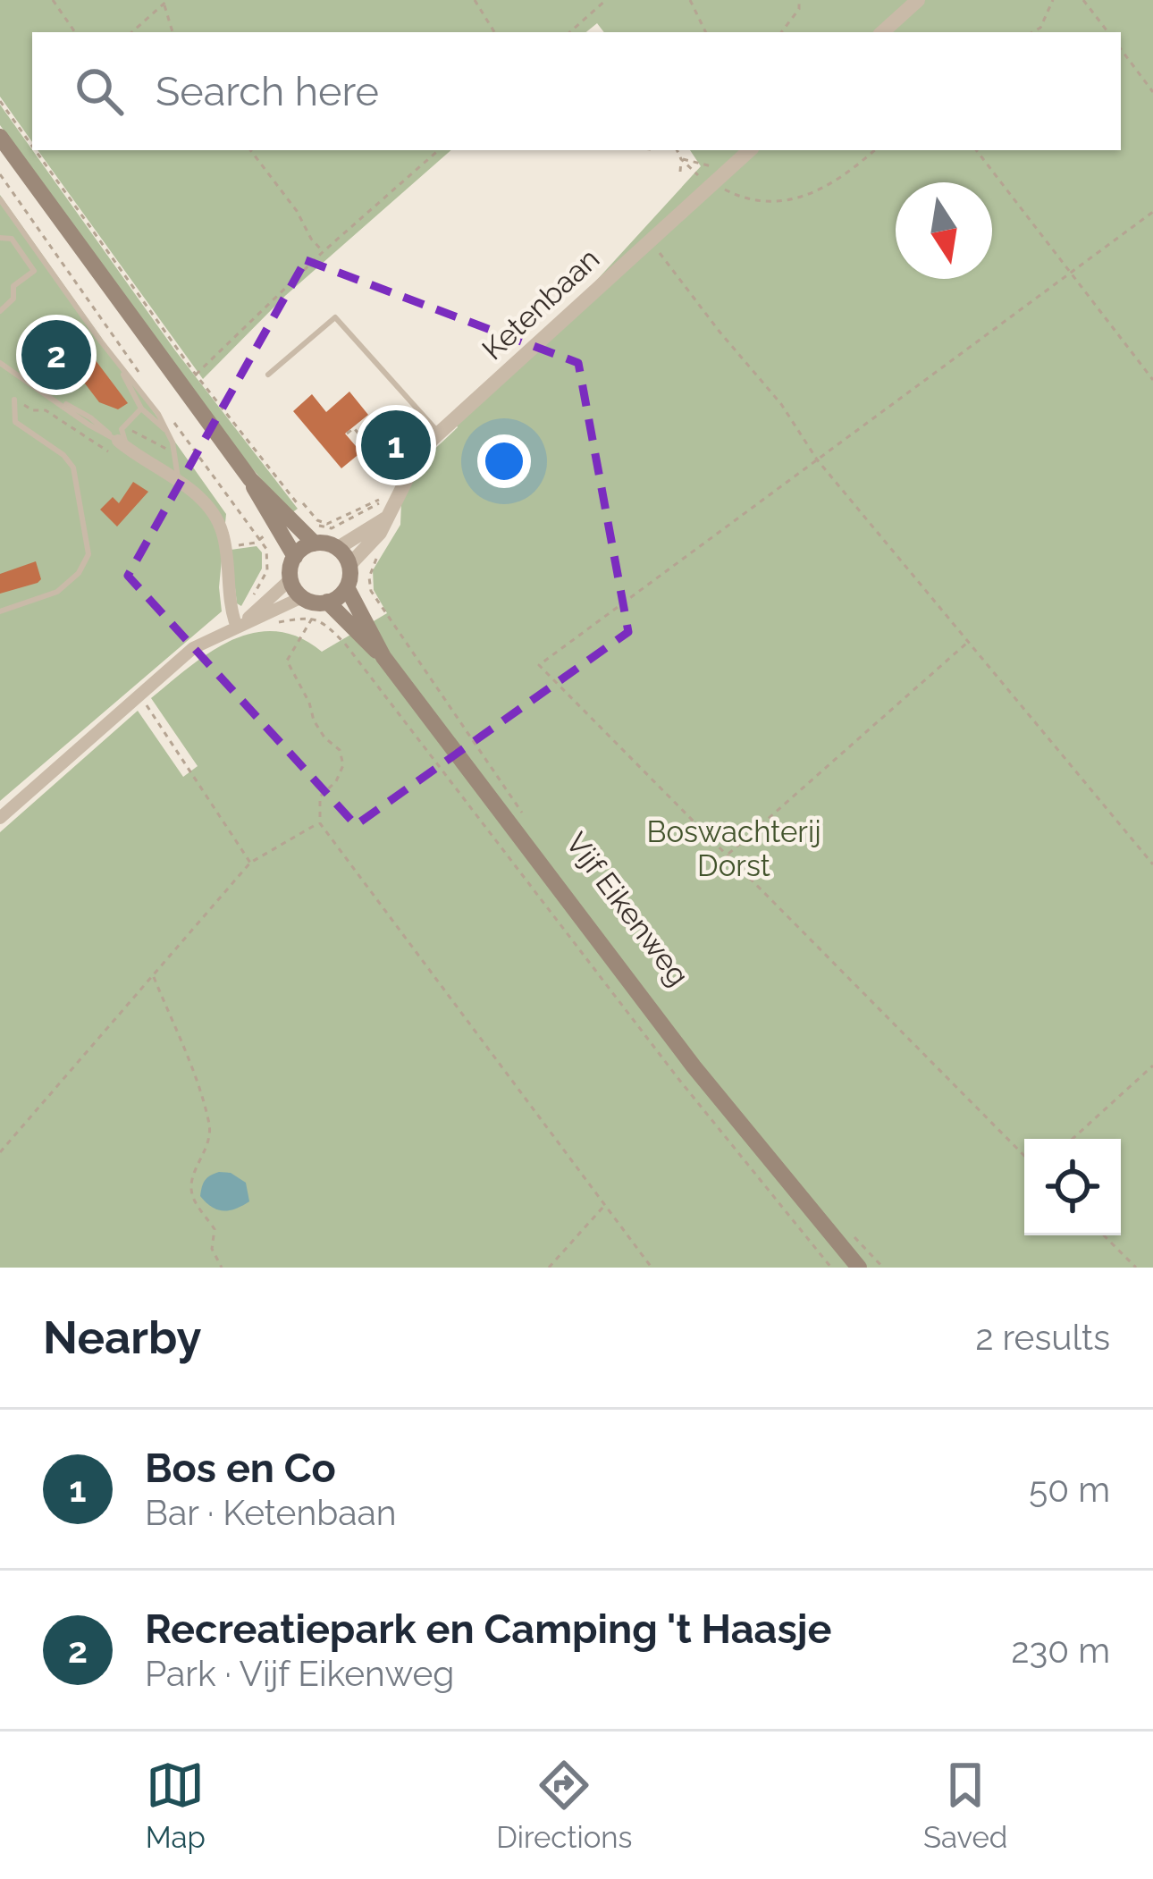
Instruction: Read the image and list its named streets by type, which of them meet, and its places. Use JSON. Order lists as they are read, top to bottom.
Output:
{
  "streets": {
    "main road": ["Vijf Eikenweg"],
    "street": ["Ketenbaan"]
  },
  "crossings": [
    ["Ketenbaan", "Vijf Eikenweg"]
  ],
  "parks": ["Boswachterij Dorst"],
  "north": "bottom",
  "page": {
    "search": "Search here",
    "pins": ["2", "1"],
    "heading": ["Nearby", "2 results"],
    "list": [
      {
        "mark": "1",
        "name": "Bos en Co",
        "note": "Bar · Ketenbaan",
        "value": "50 m"
      },
      {
        "mark": "2",
        "name": "Recreatiepark en Camping 't Haasje",
        "note": "Park · Vijf Eikenweg",
        "value": "230 m"
      }
    ],
    "nav": ["Map", "Directions", "Saved"]
  }
}
